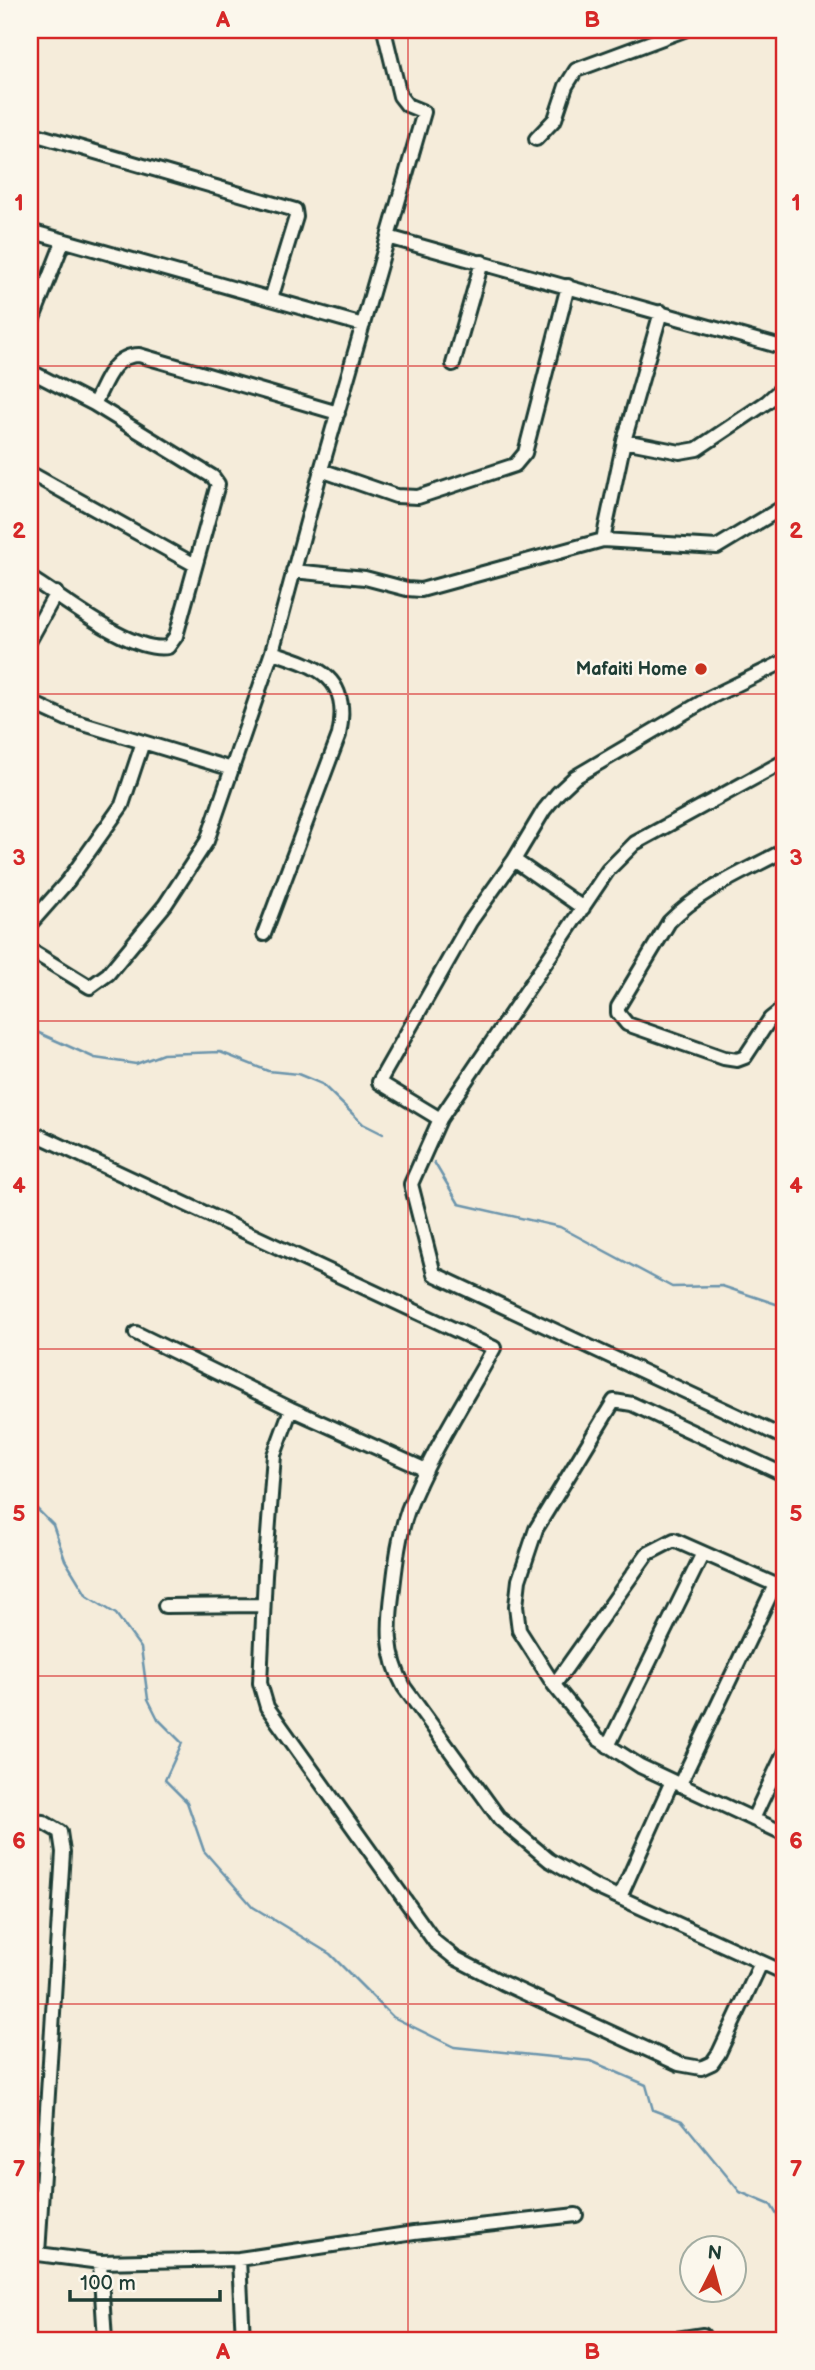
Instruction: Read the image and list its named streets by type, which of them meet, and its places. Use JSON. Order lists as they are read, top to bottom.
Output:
{
  "places": ["Mafaiti Home"],
  "scale_bar": "100 m",
  "north": "top",
  "grid": {
    "columns": ["A", "B"],
    "rows": [
      "1",
      "2",
      "3",
      "4",
      "5",
      "6",
      "7"
    ]
  }
}
